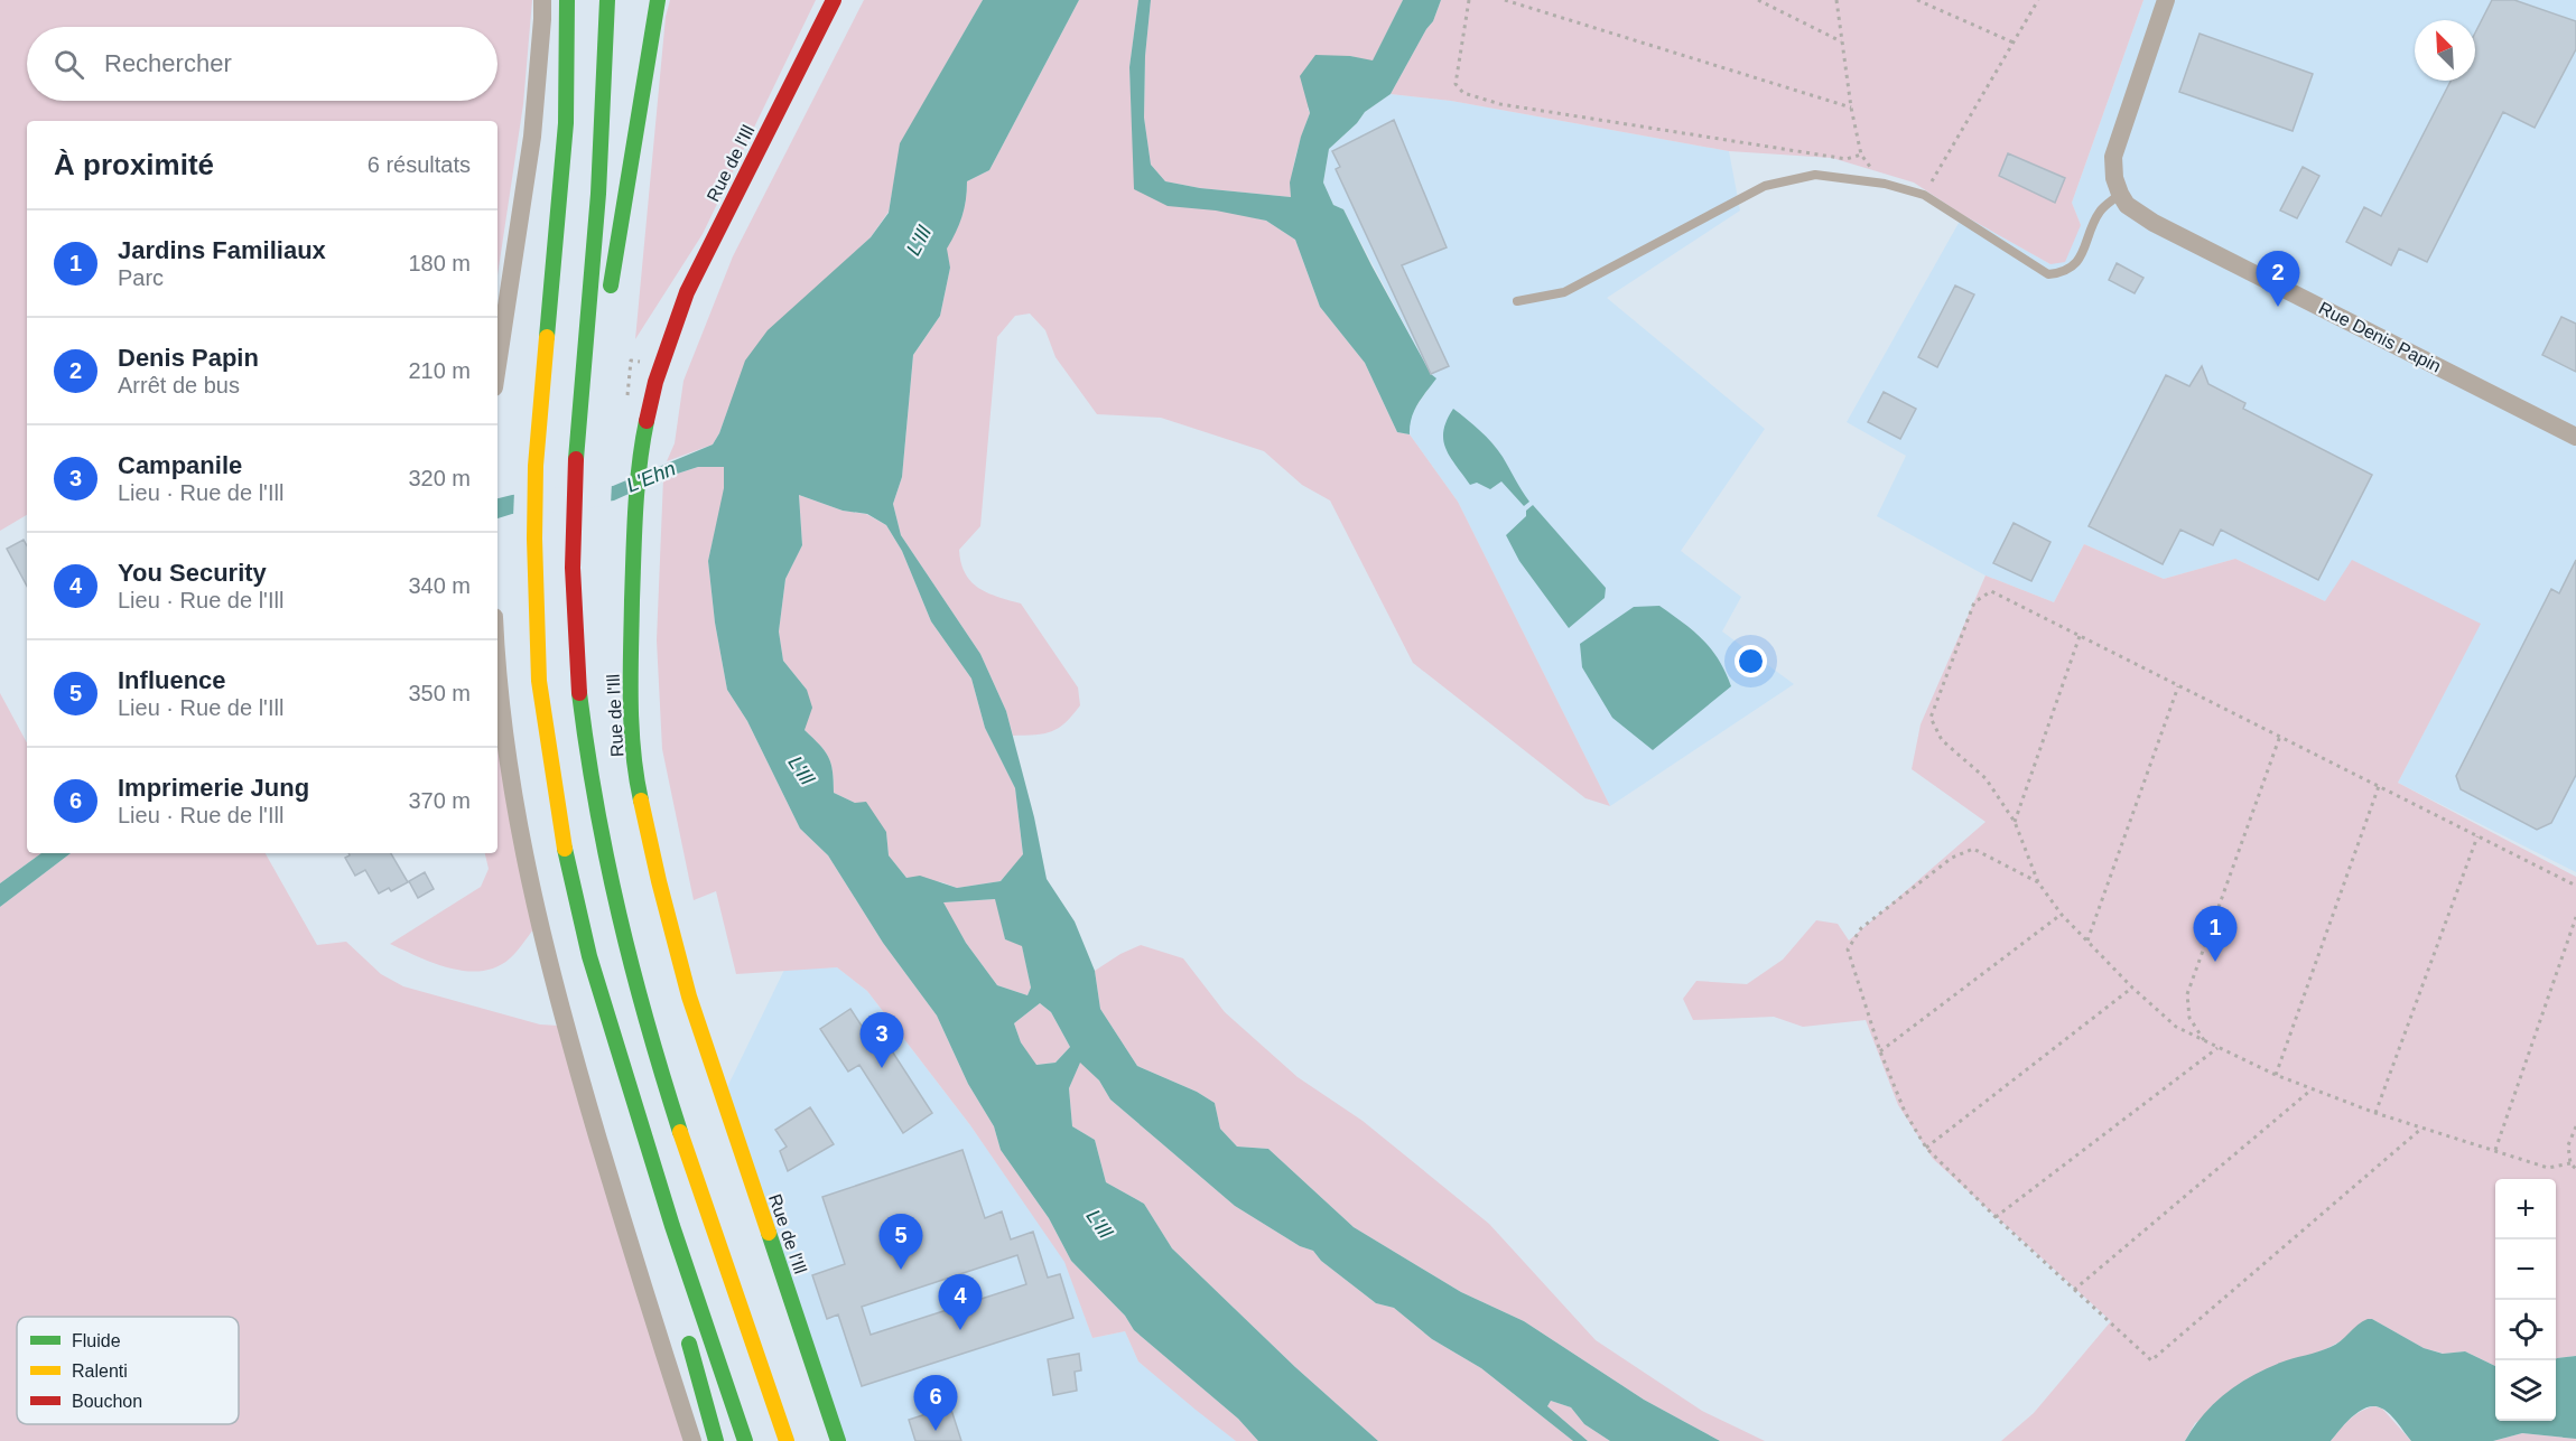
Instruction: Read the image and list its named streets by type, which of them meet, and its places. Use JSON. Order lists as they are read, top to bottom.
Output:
{
  "streets": {
    "main road": ["Rue de l'Ill"],
    "street": ["Rue Denis Papin"]
  },
  "water": ["L'Ill", "L'Ehn"],
  "legend": ["Fluide", "Ralenti", "Bouchon"],
  "north": "top left",
  "page": {
    "search": "Rechercher",
    "heading": ["À proximité", "6 résultats"],
    "list": [
      {
        "mark": "1",
        "name": "Jardins Familiaux",
        "note": "Parc",
        "value": "180 m"
      },
      {
        "mark": "2",
        "name": "Denis Papin",
        "note": "Arrêt de bus",
        "value": "210 m"
      },
      {
        "mark": "3",
        "name": "Campanile",
        "note": "Lieu · Rue de l'Ill",
        "value": "320 m"
      },
      {
        "mark": "4",
        "name": "You Security",
        "note": "Lieu · Rue de l'Ill",
        "value": "340 m"
      },
      {
        "mark": "5",
        "name": "Influence",
        "note": "Lieu · Rue de l'Ill",
        "value": "350 m"
      },
      {
        "mark": "6",
        "name": "Imprimerie Jung",
        "note": "Lieu · Rue de l'Ill",
        "value": "370 m"
      }
    ],
    "pins": [
      "2",
      "1",
      "3",
      "5",
      "4",
      "6"
    ],
    "map_buttons": ["+", "−"]
  }
}
